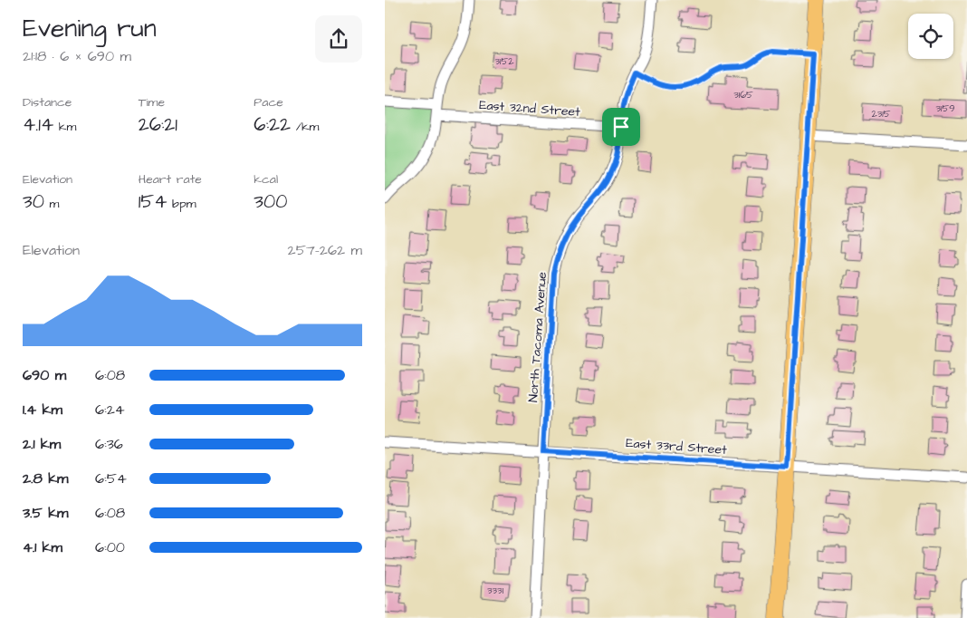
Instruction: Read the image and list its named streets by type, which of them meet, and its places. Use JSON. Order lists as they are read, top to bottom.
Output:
{
  "streets": {
    "street": ["East 32nd Street", "North Tacoma Avenue", "East 33rd Street"]
  },
  "crossings": [
    ["East 32nd Street", "North Tacoma Avenue"],
    ["North Tacoma Avenue", "East 33rd Street"]
  ],
  "house_numbers": [
    "3152",
    "3165",
    "3159",
    "2315",
    "3331"
  ],
  "page": {
    "heading": ["Evening run", "21:18 · 6 × 690 m"],
    "stats": [
      ["Distance", "4.14 km"],
      ["Time", "26:21"],
      ["Pace", "6:22 /km"],
      ["Elevation", "30 m"],
      ["Heart rate", "154 bpm"],
      ["kcal", "300"]
    ],
    "chart": ["Elevation", "257–262 m"],
    "list": [
      {
        "name": "690 m",
        "note": "6:08"
      },
      {
        "name": "1.4 km",
        "note": "6:24"
      },
      {
        "name": "2.1 km",
        "note": "6:36"
      },
      {
        "name": "2.8 km",
        "note": "6:54"
      },
      {
        "name": "3.5 km",
        "note": "6:08"
      },
      {
        "name": "4.1 km",
        "note": "6:00"
      }
    ]
  }
}
